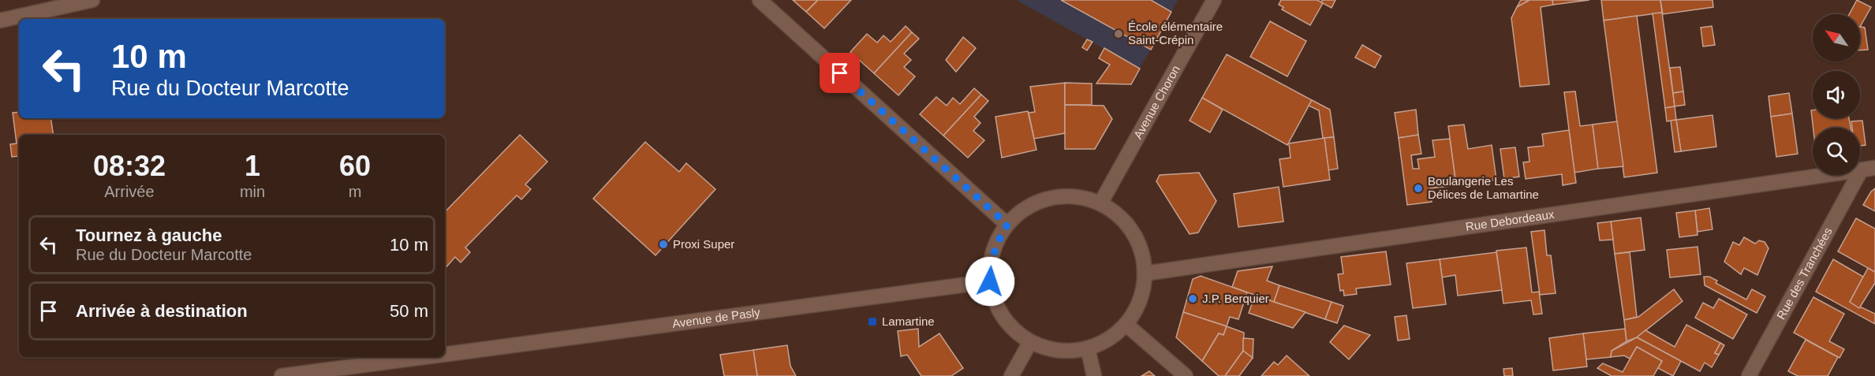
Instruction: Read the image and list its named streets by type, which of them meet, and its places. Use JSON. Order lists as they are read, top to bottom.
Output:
{
  "streets": {
    "street": [
      "Avenue Choron",
      "Rue Debordeaux",
      "Rue des Tranchées",
      "Avenue de Pasly"
    ]
  },
  "crossings": [
    ["Avenue Choron", "Rue Debordeaux"],
    ["Avenue Choron", "Avenue de Pasly"],
    ["Rue Debordeaux", "Rue des Tranchées"],
    ["Rue Debordeaux", "Avenue de Pasly"]
  ],
  "places": {
    "other": [
      "École élémentaire Saint-Crépin",
      "Boulangerie Les Délices de Lamartine",
      "Proxi Super",
      "J.P. Berquier"
    ],
    "transit": ["Lamartine"]
  },
  "north": "top left",
  "page": {
    "turn": ["10 m", "Rue du Docteur Marcotte"],
    "eta": [
      "08:32",
      "Arrivée",
      "1",
      "min",
      "60",
      "m"
    ],
    "list": [
      {
        "name": "Tournez à gauche",
        "note": "Rue du Docteur Marcotte",
        "value": "10 m"
      },
      {
        "name": "Arrivée à destination",
        "value": "50 m"
      }
    ]
  }
}
